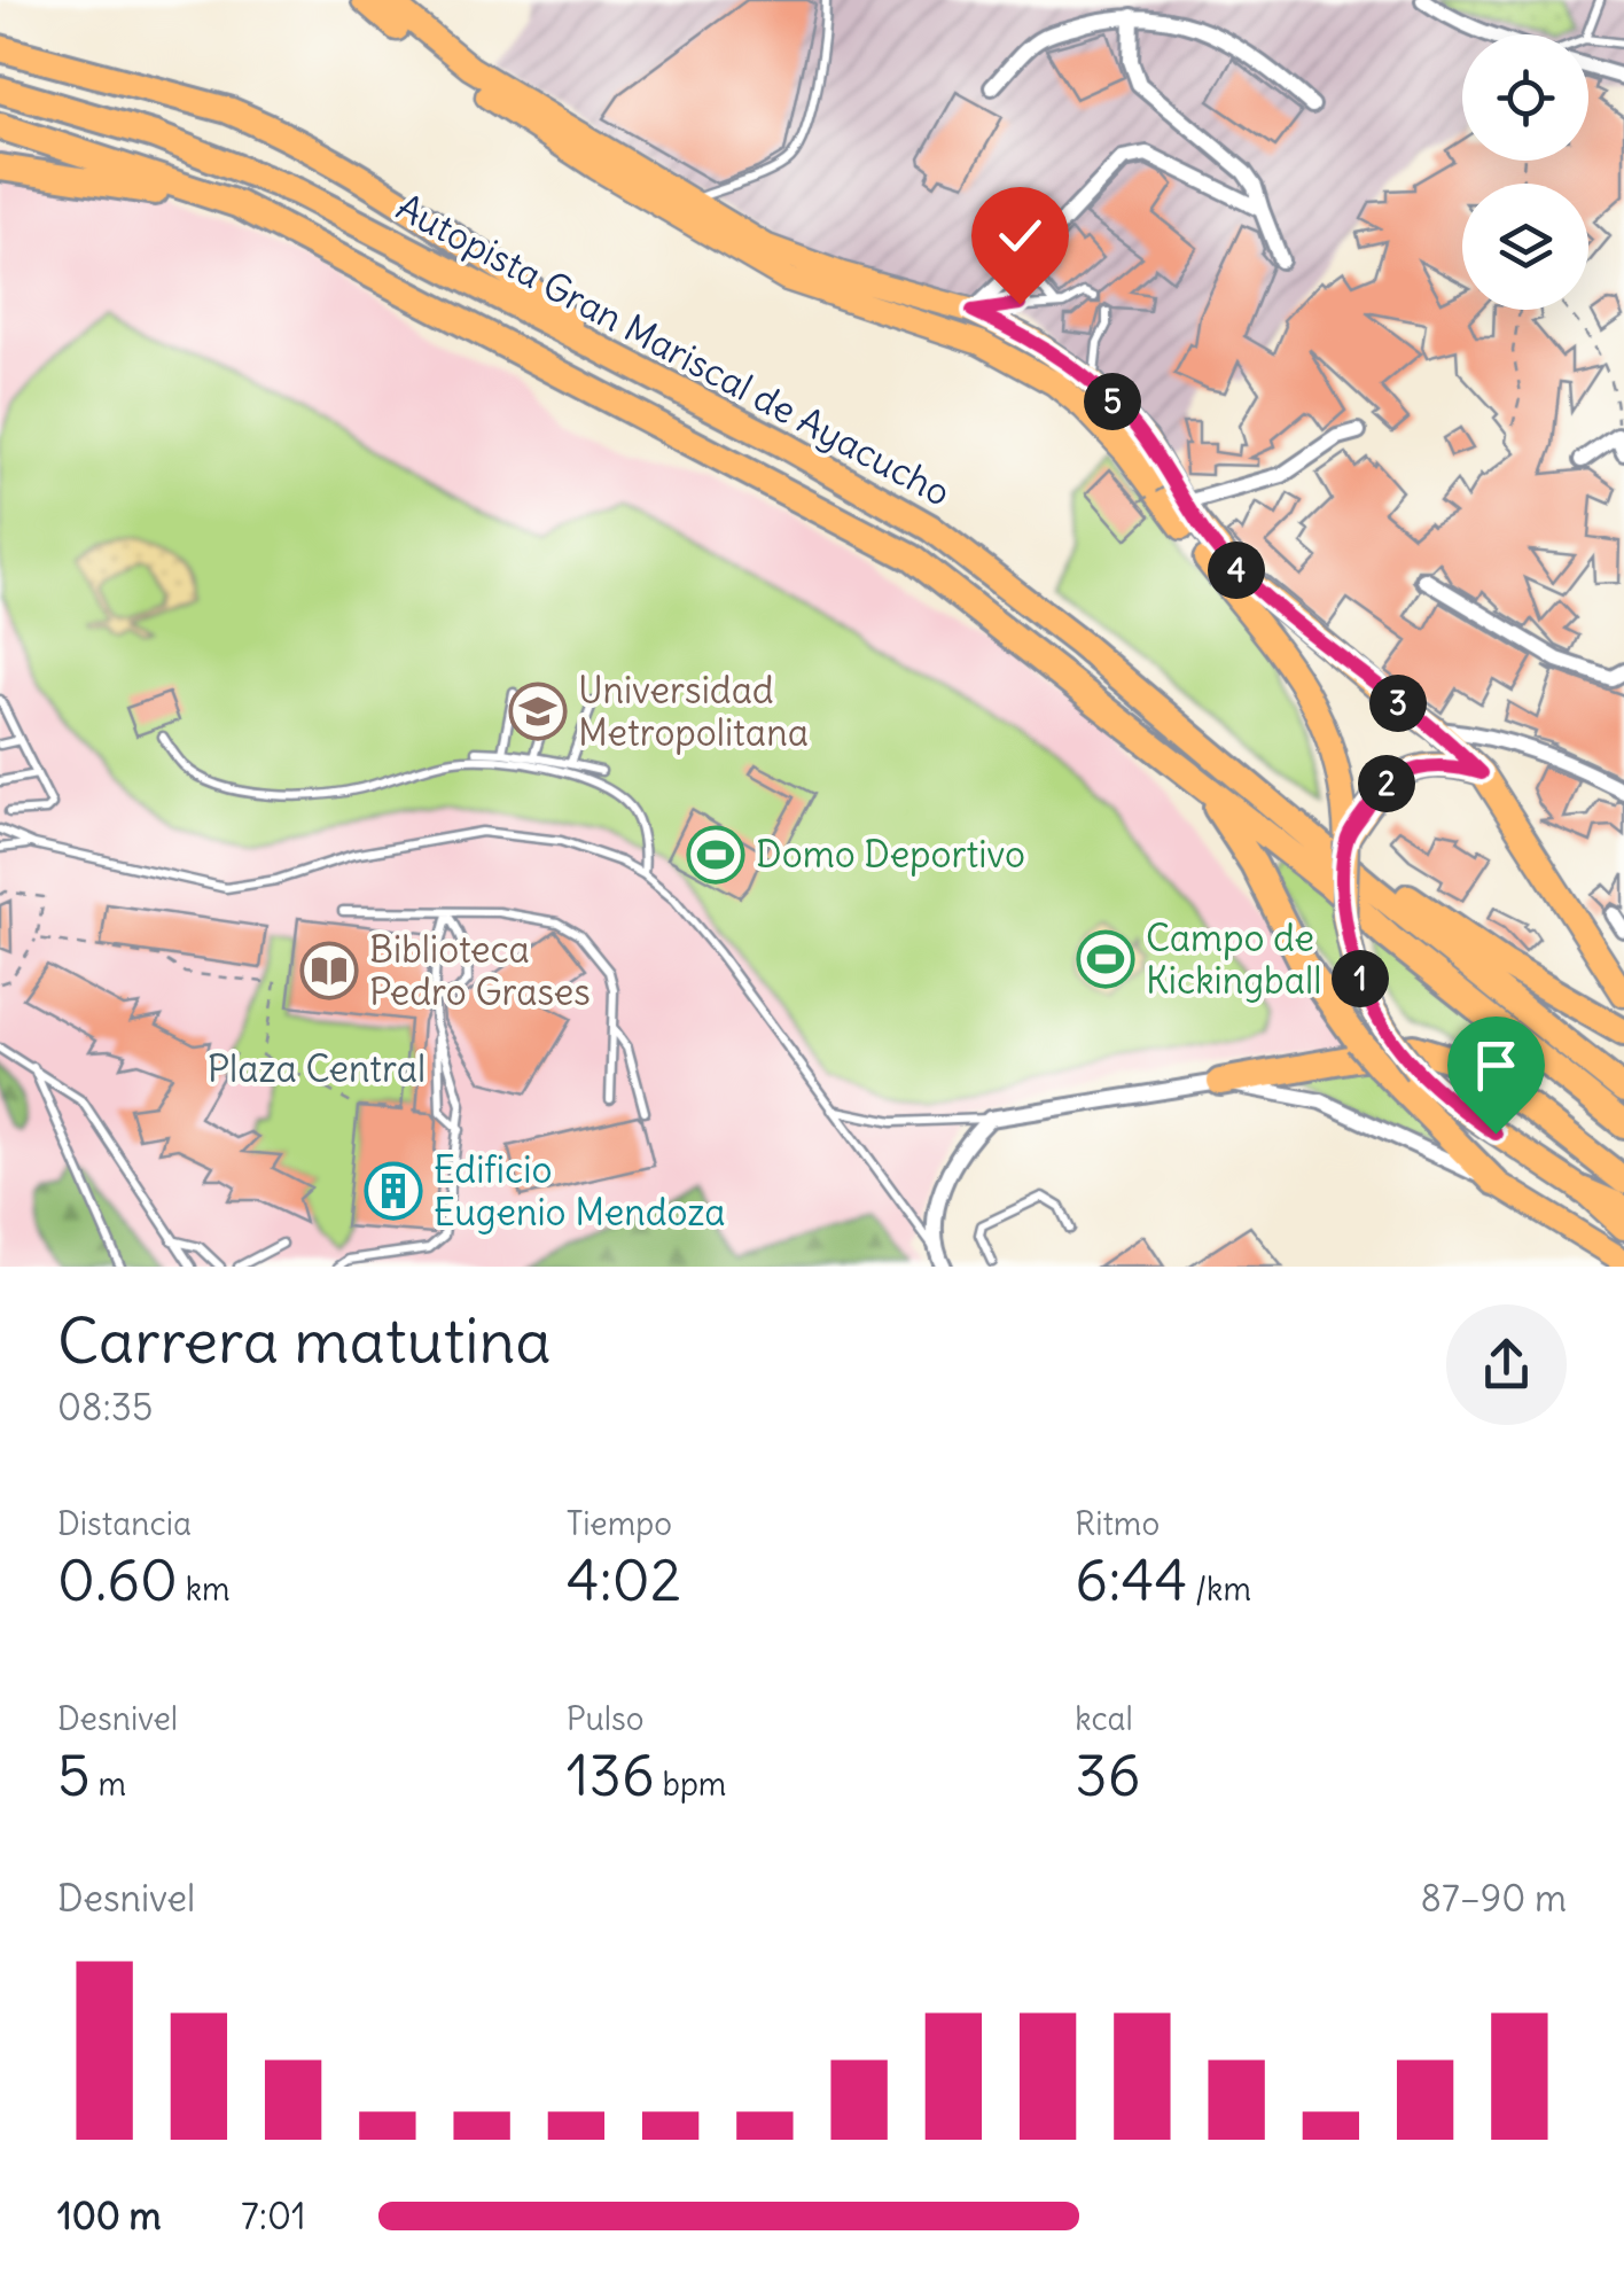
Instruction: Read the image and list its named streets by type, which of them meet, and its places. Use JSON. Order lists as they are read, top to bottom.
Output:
{
  "streets": {
    "highway": ["Autopista Gran Mariscal de Ayacucho"]
  },
  "parks": ["Plaza Central"],
  "places": {
    "school or university": ["Universidad Metropolitana"],
    "sports": ["Domo Deportivo", "Campo de Kickingball"],
    "library": ["Biblioteca Pedro Grases"],
    "building": ["Edificio Eugenio Mendoza"]
  },
  "page": {
    "pins": [
      "5",
      "4",
      "3",
      "2",
      "1"
    ],
    "heading": ["Carrera matutina", "08:35"],
    "stats": [
      ["Distancia", "0.60 km"],
      ["Tiempo", "4:02"],
      ["Ritmo", "6:44 /km"],
      ["Desnivel", "5 m"],
      ["Pulso", "136 bpm"],
      ["kcal", "36"]
    ],
    "chart": ["Desnivel", "87–90 m"],
    "list": [
      {
        "name": "100 m",
        "note": "7:01"
      }
    ]
  }
}
